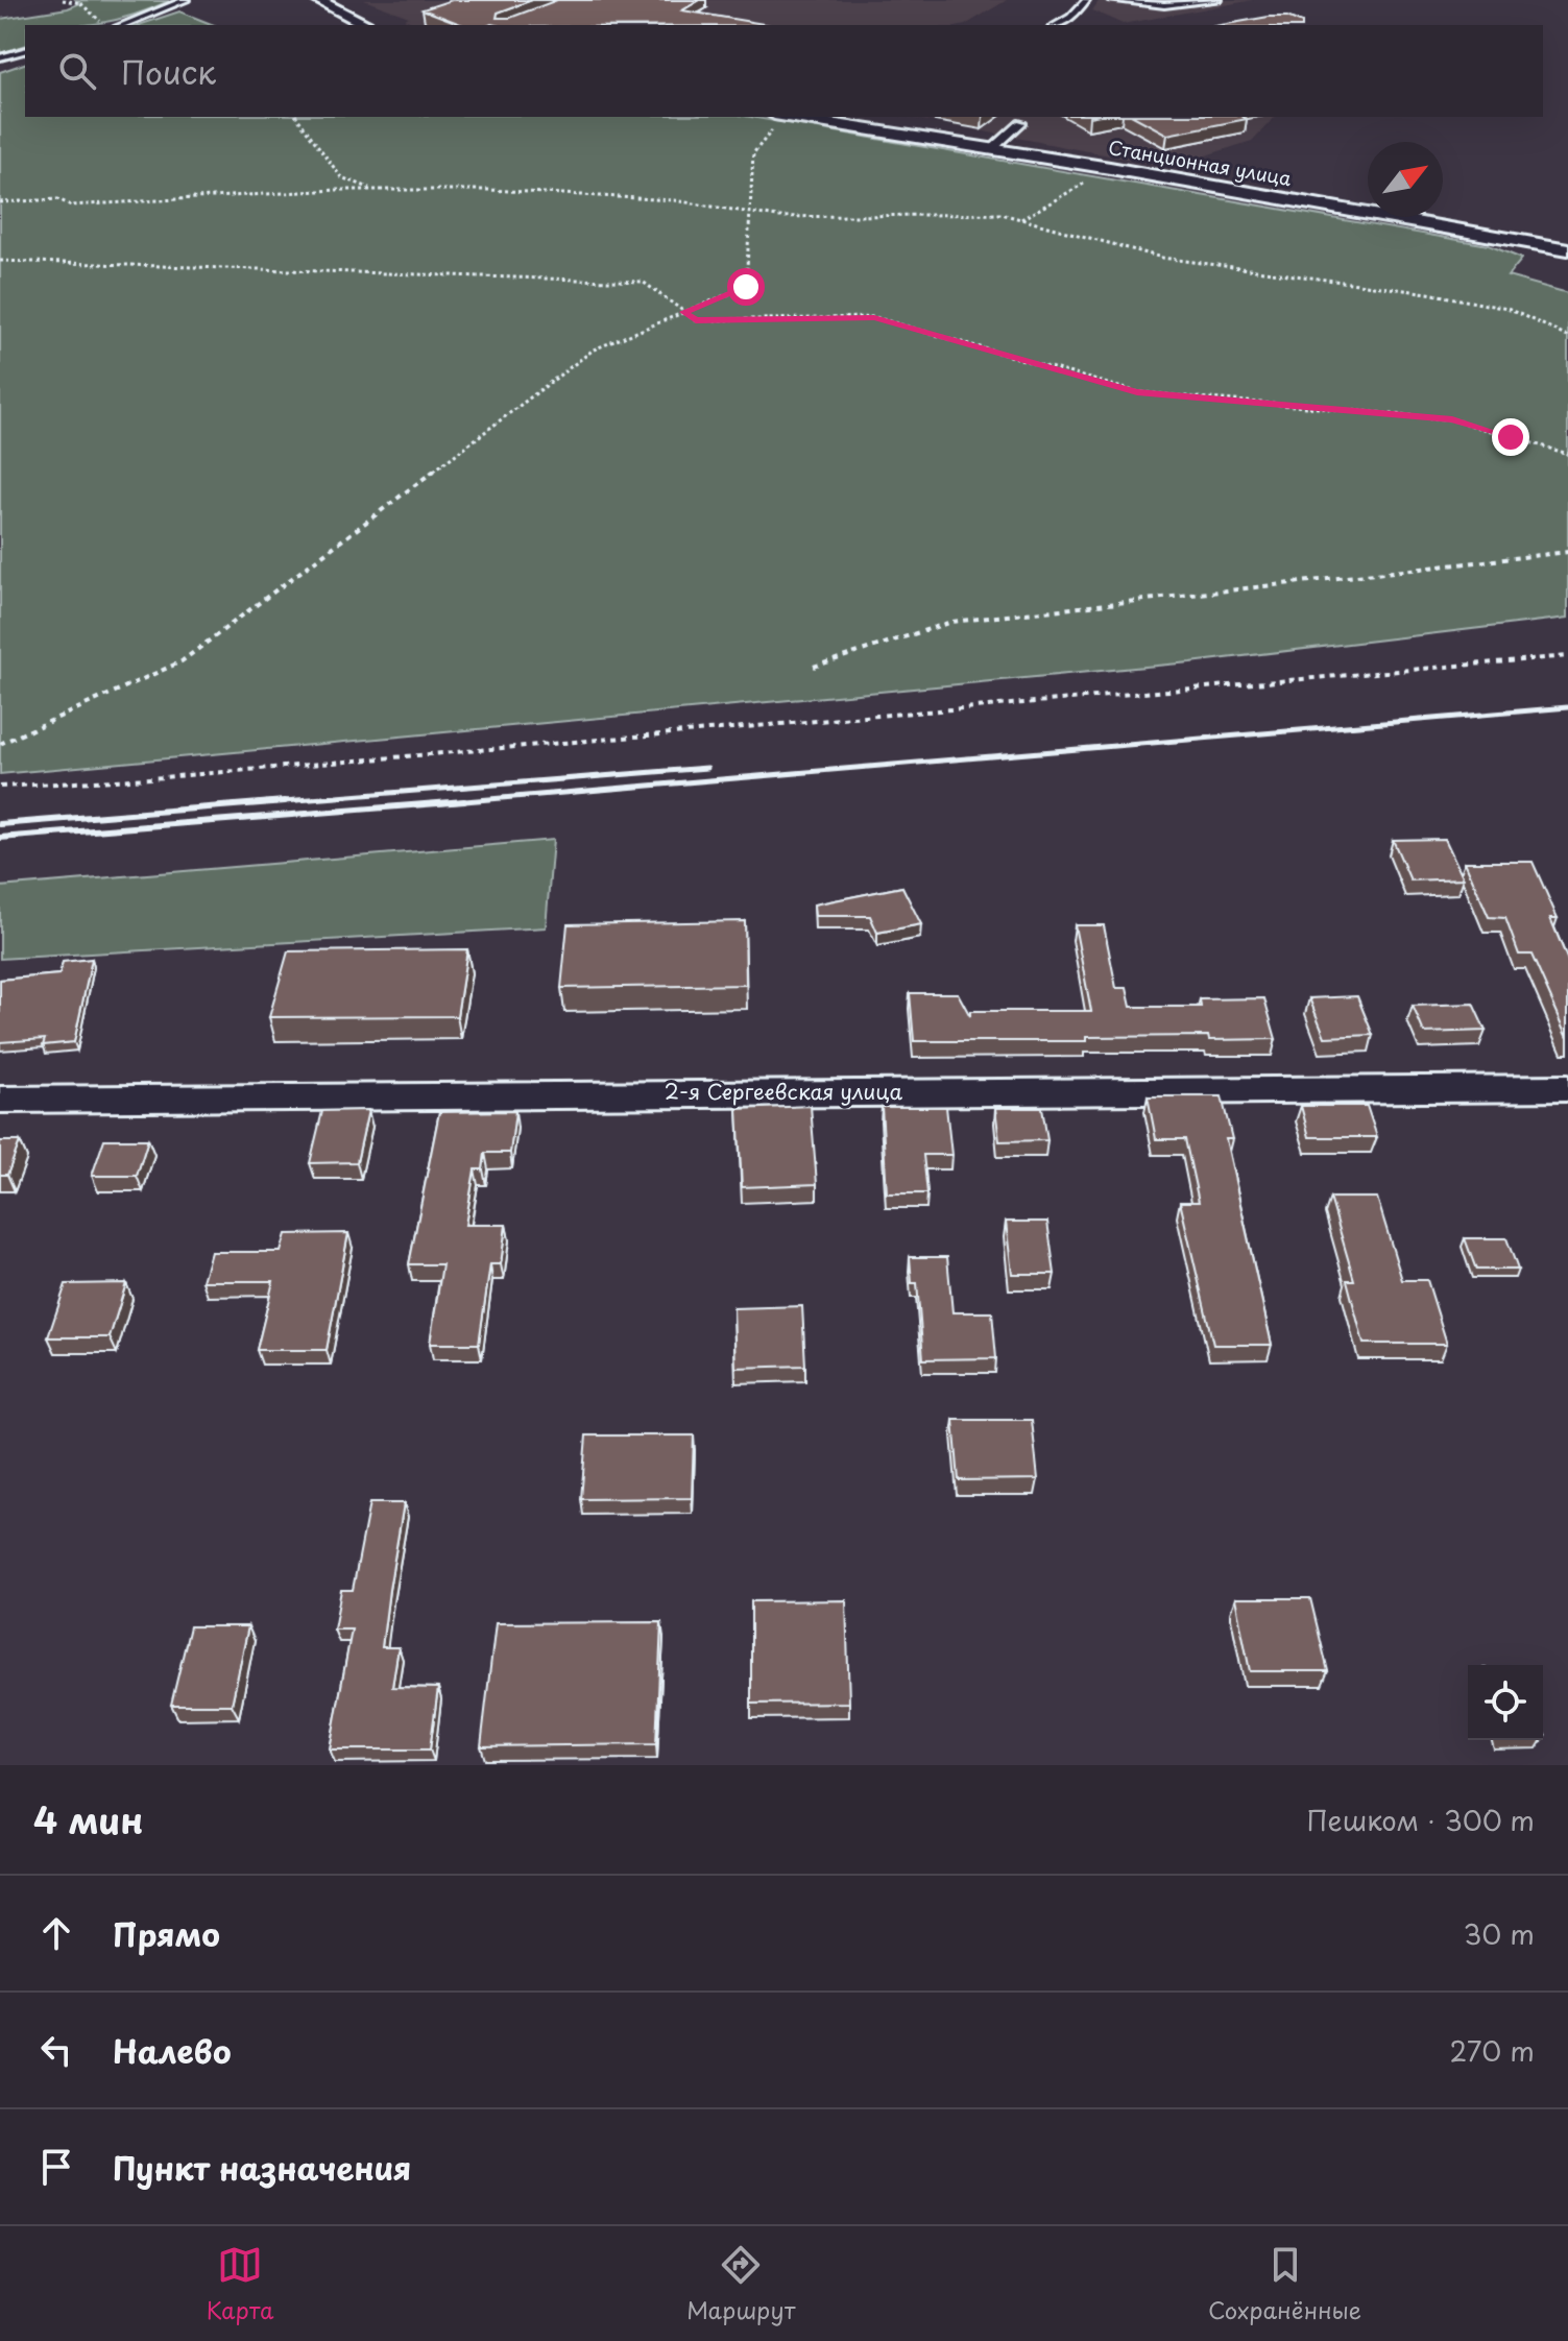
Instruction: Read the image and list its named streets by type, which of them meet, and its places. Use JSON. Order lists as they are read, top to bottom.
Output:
{
  "streets": {
    "street": ["Станционная улица", "2-я Сергеевская улица"]
  },
  "north": "top right",
  "page": {
    "search": "Поиск",
    "heading": ["4 мин", "Пешком · 300 m"],
    "list": [
      ["Прямо", "30 m"],
      ["Налево", "270 m"],
      "Пункт назначения"
    ],
    "nav": ["Карта", "Маршрут", "Сохранённые"]
  }
}
